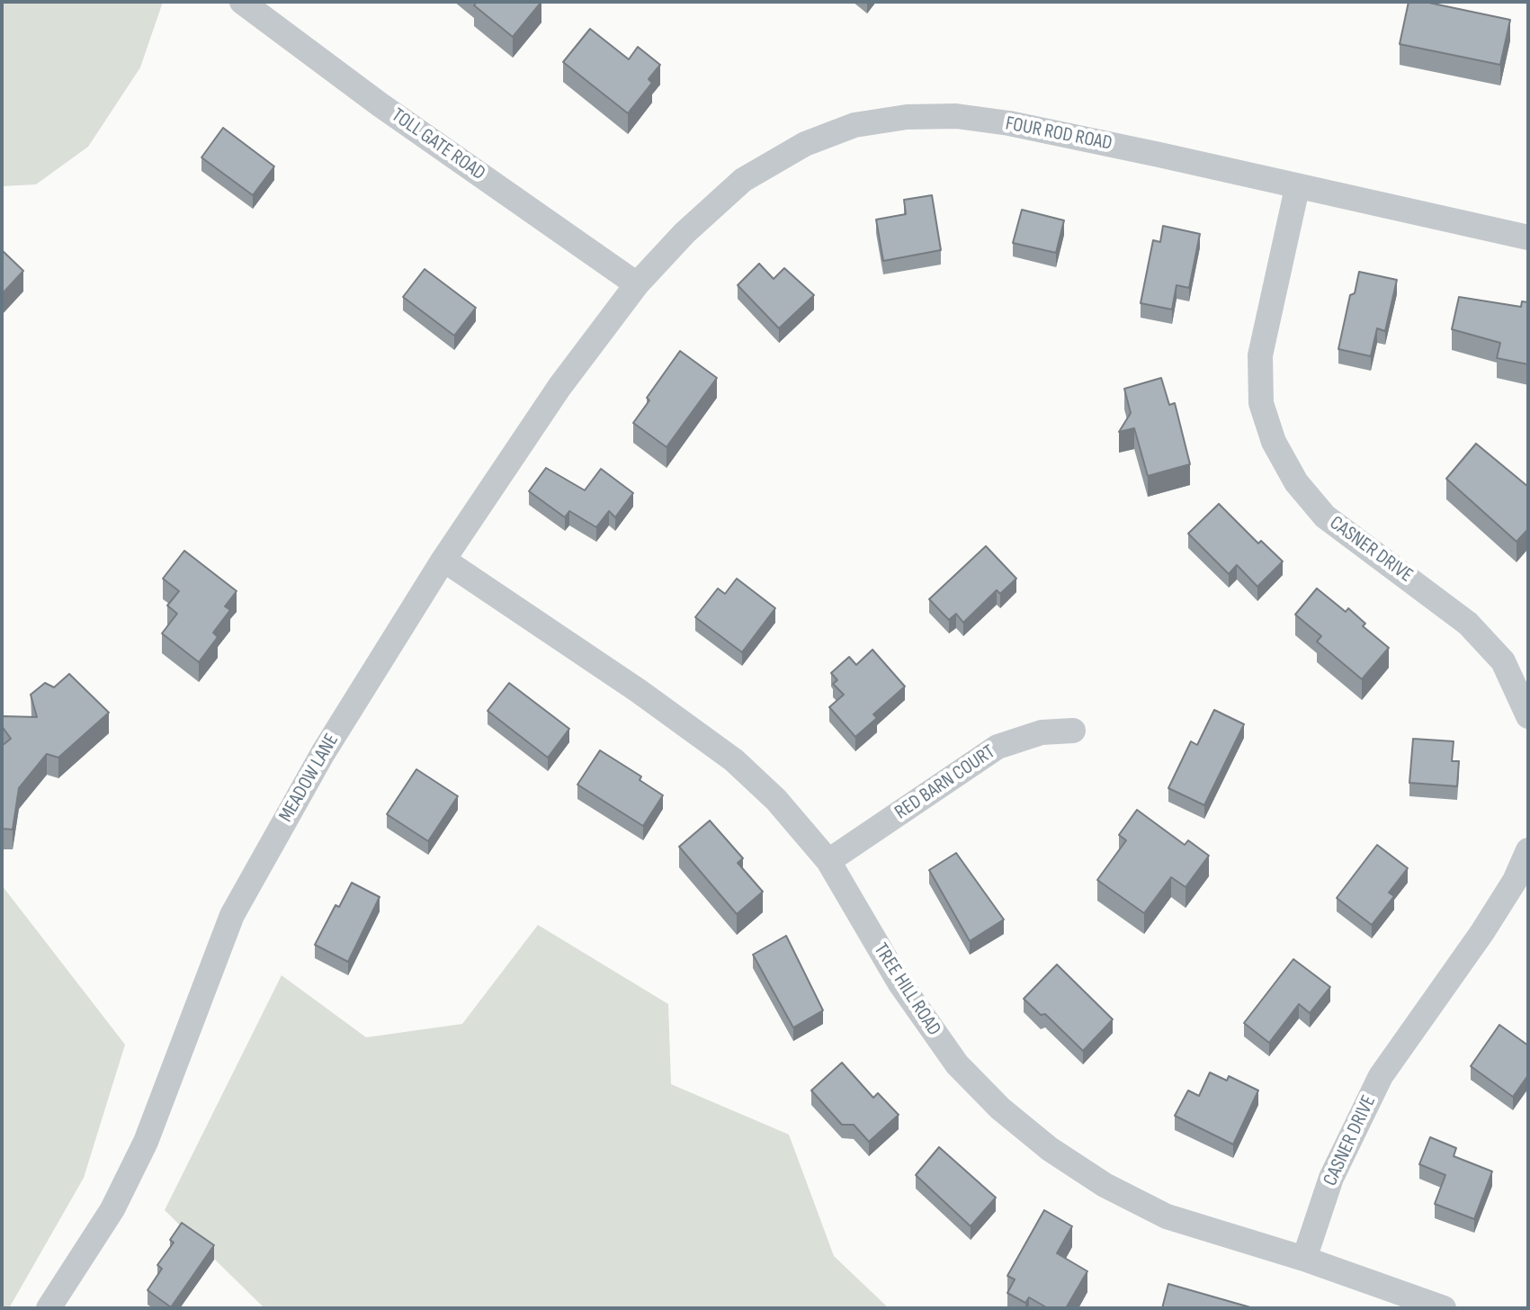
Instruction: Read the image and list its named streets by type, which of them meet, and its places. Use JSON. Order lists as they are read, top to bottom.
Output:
{
  "streets": {
    "street": [
      "FOUR ROD ROAD",
      "TOLL GATE ROAD",
      "CASNER DRIVE",
      "MEADOW LANE",
      "RED BARN COURT",
      "TREE HILL ROAD"
    ]
  },
  "crossings": [
    ["FOUR ROD ROAD", "TOLL GATE ROAD"],
    ["FOUR ROD ROAD", "CASNER DRIVE"],
    ["FOUR ROD ROAD", "MEADOW LANE"],
    ["TOLL GATE ROAD", "MEADOW LANE"],
    ["CASNER DRIVE", "TREE HILL ROAD"],
    ["MEADOW LANE", "TREE HILL ROAD"],
    ["RED BARN COURT", "TREE HILL ROAD"]
  ]
}
